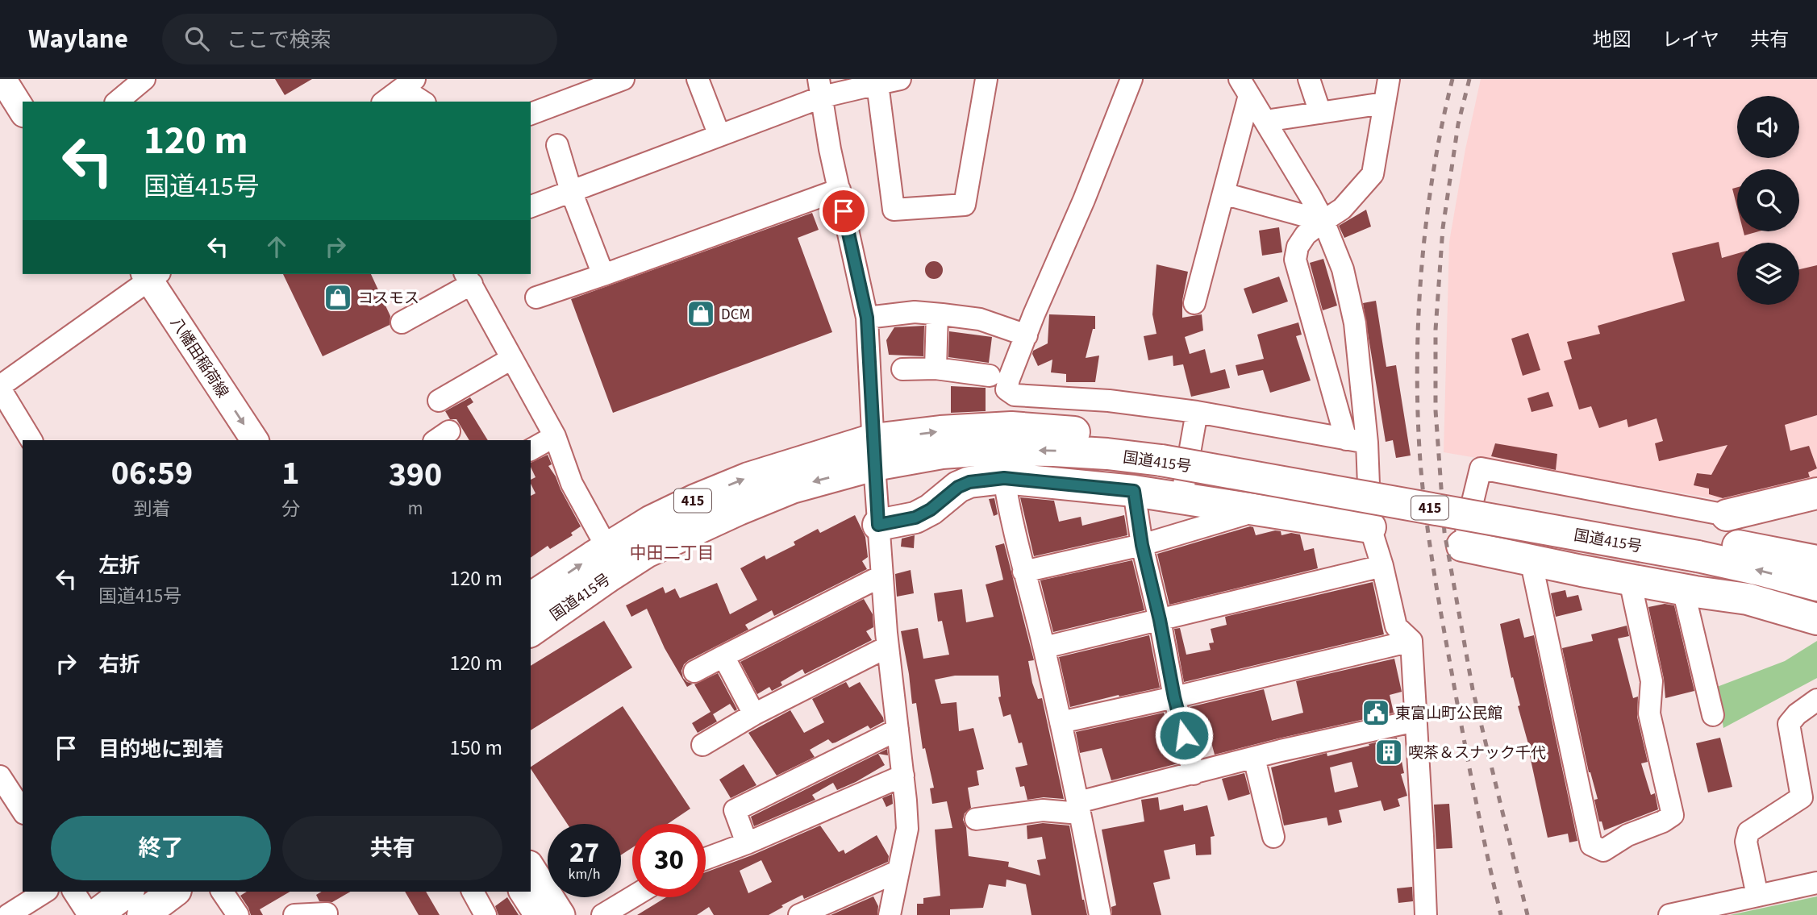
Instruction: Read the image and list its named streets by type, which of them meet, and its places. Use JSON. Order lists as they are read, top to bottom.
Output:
{
  "streets": {
    "highway": ["国道415号", "415"],
    "main road": ["八幡田稲荷線"]
  },
  "districts": ["中田二丁目"],
  "places": {
    "shop": ["コスモス", "DCM"],
    "public building": ["東富山町公民館"],
    "building": ["喫茶＆スナック千代"]
  },
  "page": {
    "header": "Waylane",
    "search": "ここで検索",
    "nav": ["地図", "レイヤ", "共有"],
    "turn": ["120 m", "国道415号"],
    "eta": [
      "06:59",
      "到着",
      "1",
      "分",
      "390",
      "m"
    ],
    "list": [
      {
        "name": "左折",
        "note": "国道415号",
        "value": "120 m"
      },
      {
        "name": "右折",
        "value": "120 m"
      },
      {
        "name": "目的地に到着",
        "value": "150 m"
      }
    ],
    "buttons": ["終了", "共有"],
    "speed": "27 km/h",
    "limit": "30"
  }
}
